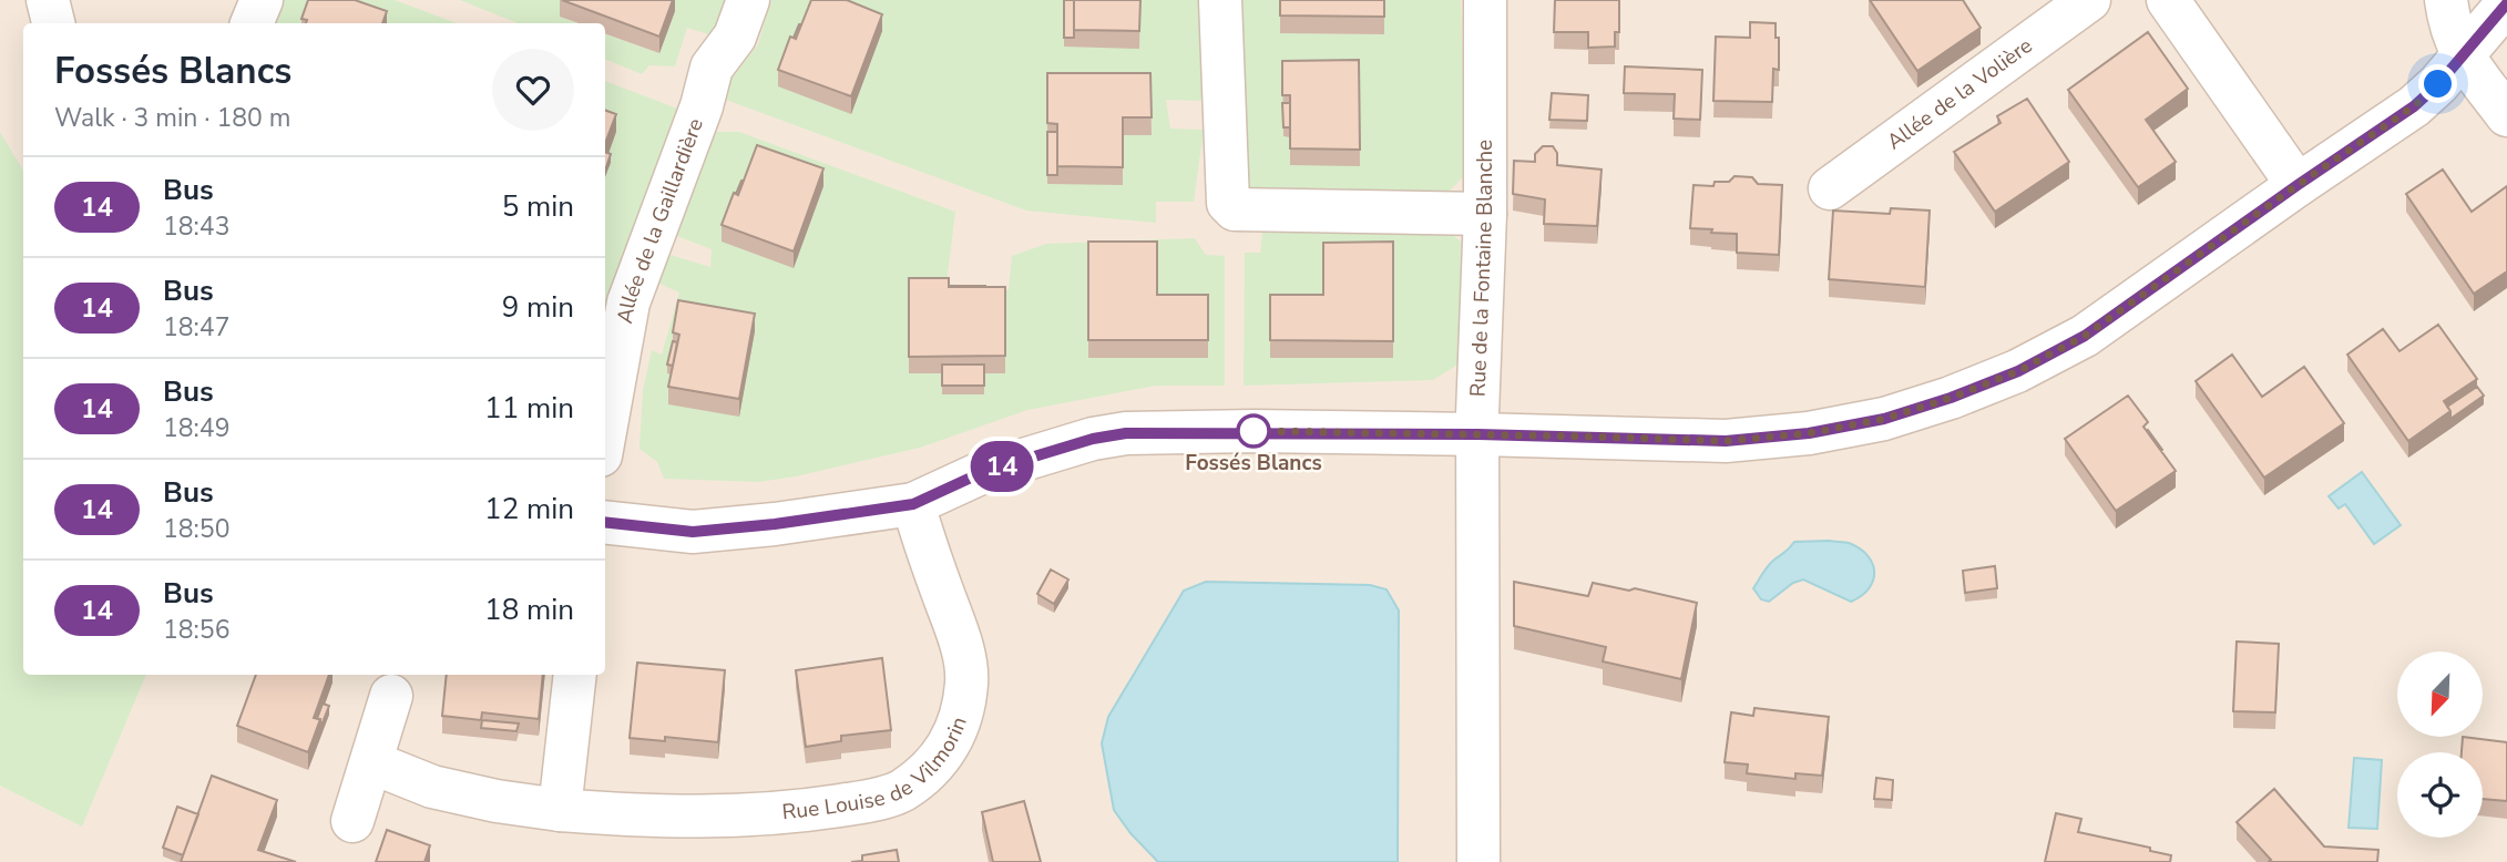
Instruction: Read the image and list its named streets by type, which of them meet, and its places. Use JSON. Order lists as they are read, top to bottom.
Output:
{
  "streets": {
    "street": [
      "Allée de la Volière",
      "Allée de la Gaillardière",
      "Rue de la Fontaine Blanche",
      "Rue Louise de Vilmorin"
    ]
  },
  "places": ["Fossés Blancs"],
  "lines": ["bus line 14"],
  "north": "bottom left",
  "page": {
    "on_map": "14",
    "heading": ["Fossés Blancs", "Walk · 3 min · 180 m"],
    "list": [
      {
        "mark": "14",
        "name": "Bus",
        "note": "18:43",
        "value": "5 min"
      },
      {
        "mark": "14",
        "name": "Bus",
        "note": "18:47",
        "value": "9 min"
      },
      {
        "mark": "14",
        "name": "Bus",
        "note": "18:49",
        "value": "11 min"
      },
      {
        "mark": "14",
        "name": "Bus",
        "note": "18:50",
        "value": "12 min"
      },
      {
        "mark": "14",
        "name": "Bus",
        "note": "18:56",
        "value": "18 min"
      }
    ]
  }
}
